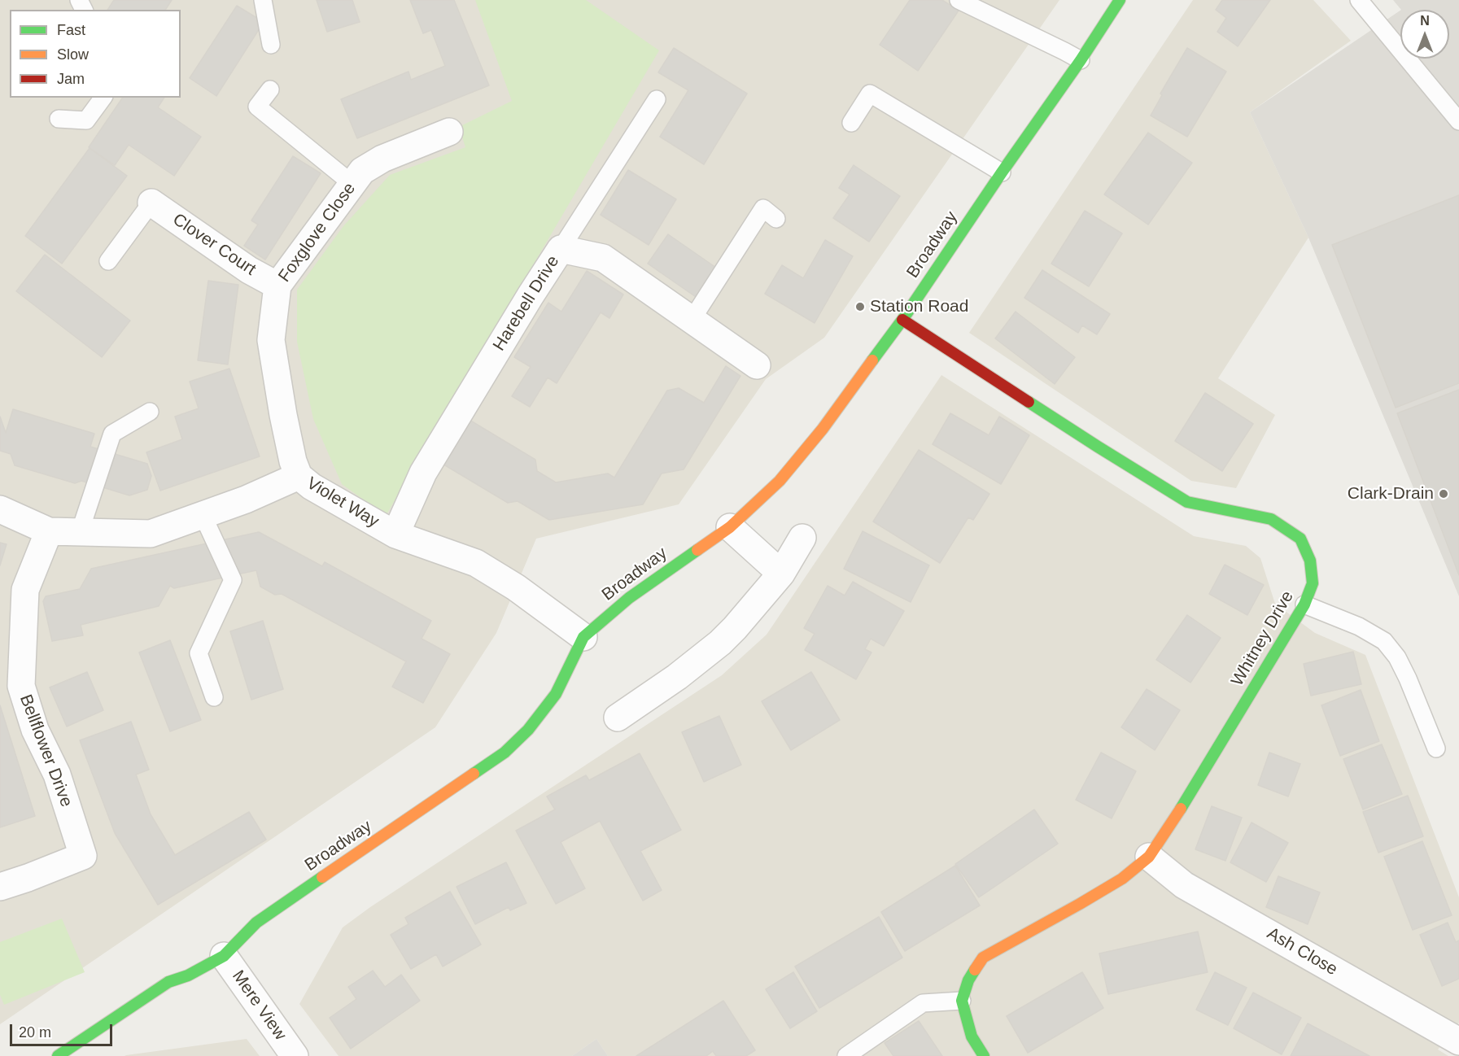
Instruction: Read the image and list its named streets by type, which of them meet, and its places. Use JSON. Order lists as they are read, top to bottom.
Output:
{
  "streets": {
    "main road": ["Broadway", "Whitney Drive"],
    "street": [
      "Foxglove Close",
      "Clover Court",
      "Harebell Drive",
      "Violet Way",
      "Bellflower Drive",
      "Ash Close",
      "Mere View"
    ]
  },
  "crossings": [
    ["Foxglove Close", "Clover Court"],
    ["Foxglove Close", "Violet Way"],
    ["Broadway", "Violet Way"],
    ["Broadway", "Whitney Drive"],
    ["Broadway", "Mere View"],
    ["Harebell Drive", "Violet Way"],
    ["Violet Way", "Bellflower Drive"],
    ["Whitney Drive", "Ash Close"]
  ],
  "places": ["Station Road", "Clark-Drain"],
  "legend": ["Fast", "Slow", "Jam"],
  "scale_bar": "20 m",
  "north": "top"
}
